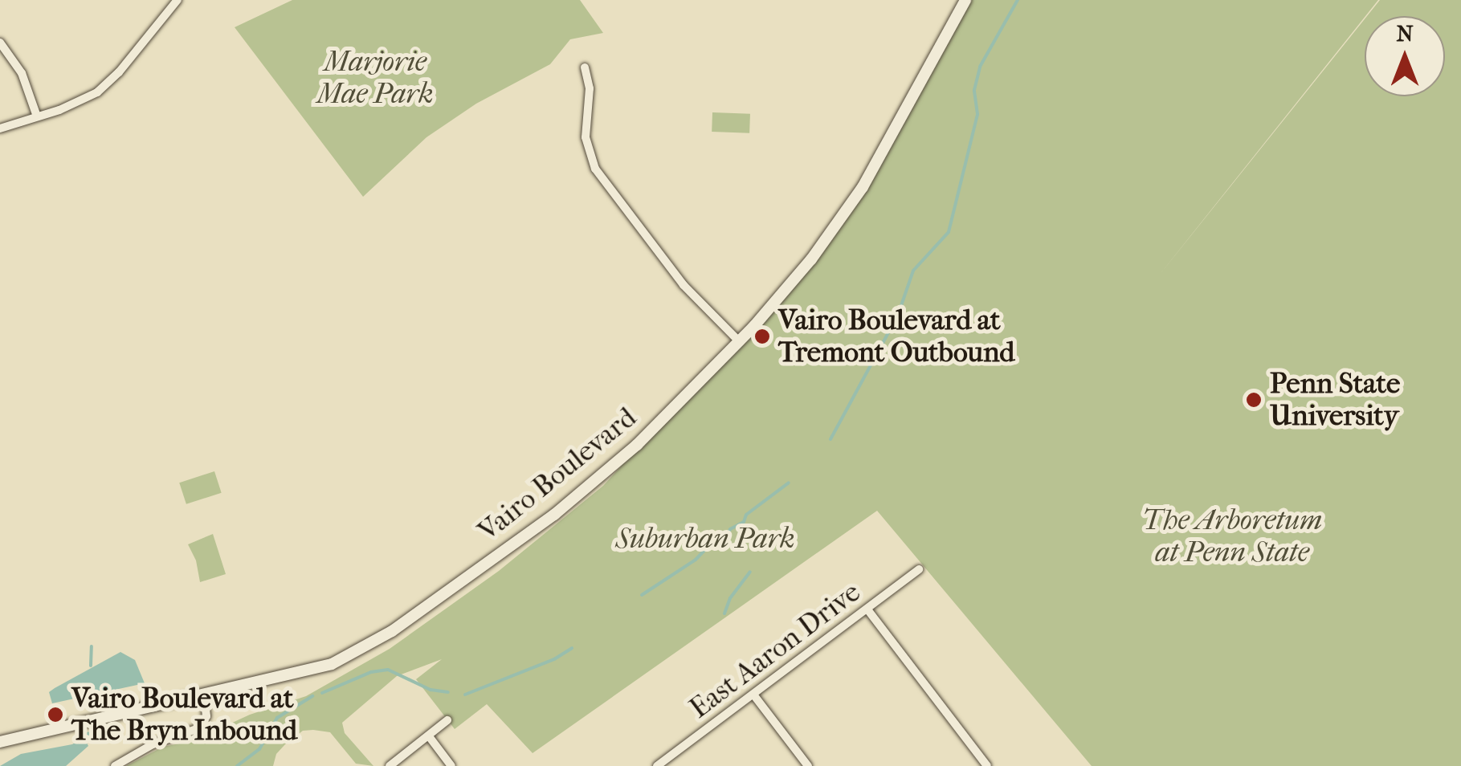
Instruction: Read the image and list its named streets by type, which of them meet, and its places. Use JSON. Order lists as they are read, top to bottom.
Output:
{
  "streets": {
    "street": ["Vairo Boulevard", "East Aaron Drive"]
  },
  "parks": ["Marjorie Mae Park", "The Arboretum at Penn State", "Suburban Park"],
  "places": ["Vairo Boulevard at Tremont Outbound", "Penn State University", "Vairo Boulevard at The Bryn Inbound"],
  "north": "top"
}
